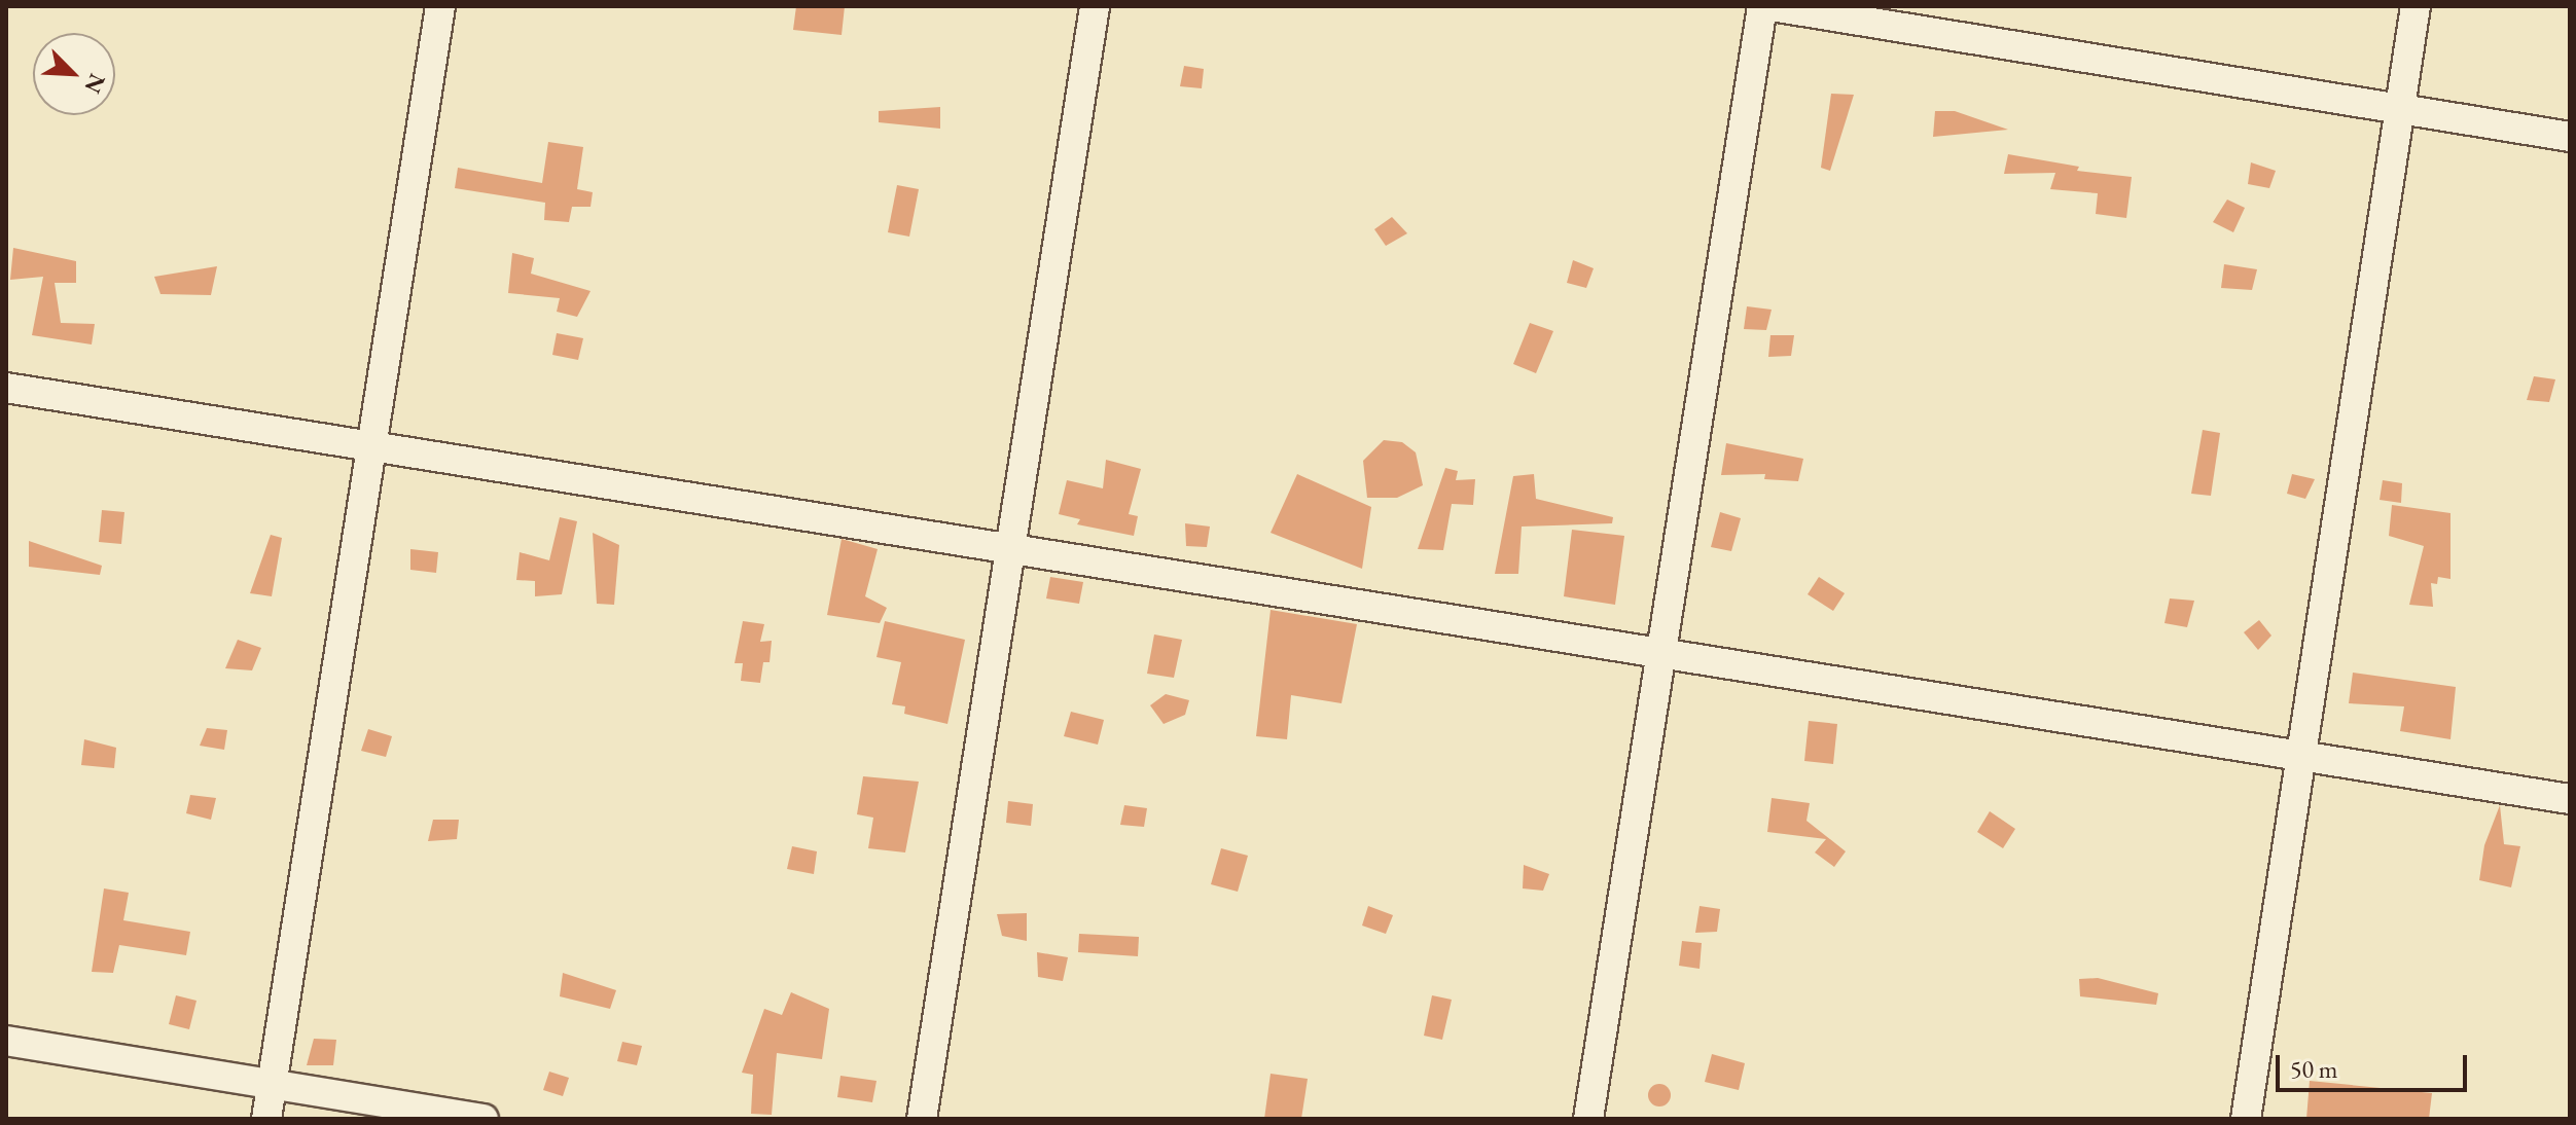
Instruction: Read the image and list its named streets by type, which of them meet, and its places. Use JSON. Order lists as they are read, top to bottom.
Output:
{
  "scale_bar": "50 m",
  "north": "bottom right"
}
